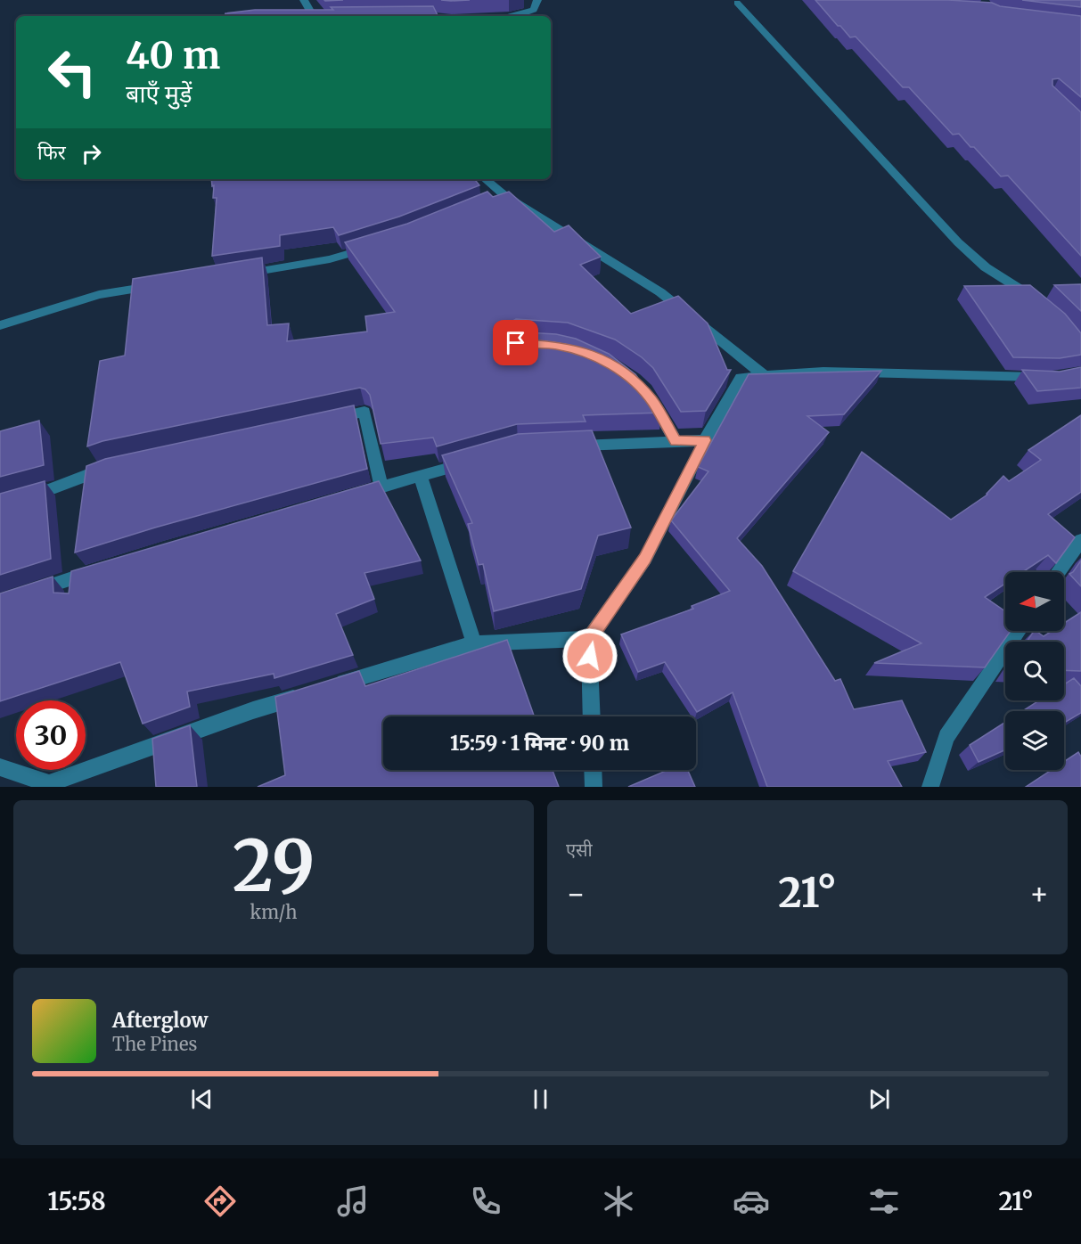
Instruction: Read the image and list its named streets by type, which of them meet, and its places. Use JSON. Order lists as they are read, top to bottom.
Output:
{
  "north": "left",
  "page": {
    "turn": ["40 m", "बाएँ मुड़ें"],
    "then": "फिर",
    "limit": "30",
    "trip": "15:59 · 1 मिनट · 90 m",
    "tile": [
      ["29", "km/h"],
      "एसी"
    ],
    "heat": ["−", "21°", "+"],
    "song": ["Afterglow", "The Pines"],
    "tabs": ["15:58", "21°"]
  }
}
